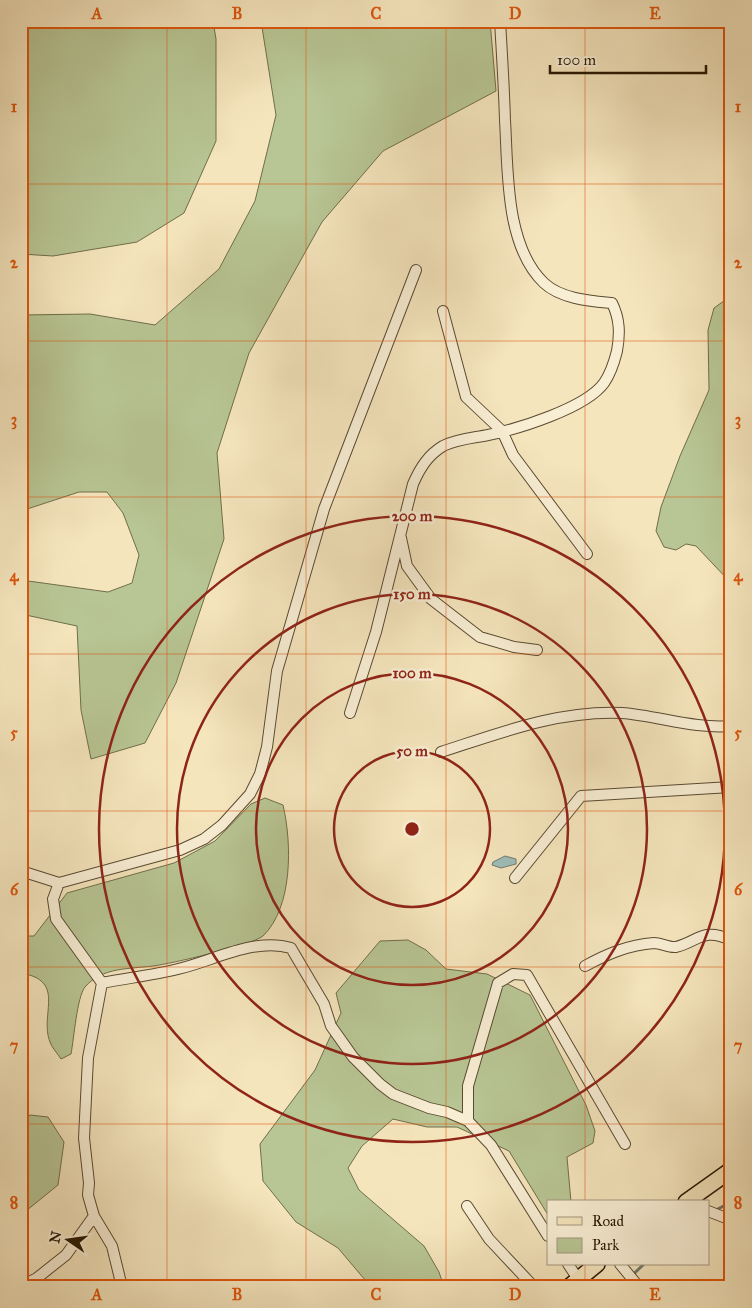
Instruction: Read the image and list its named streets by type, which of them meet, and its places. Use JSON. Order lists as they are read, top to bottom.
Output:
{
  "legend": ["Road", "Park"],
  "scale_bar": "100 m",
  "north": "left",
  "grid": {
    "columns": [
      "A",
      "B",
      "C",
      "D",
      "E"
    ],
    "rows": [
      "1",
      "2",
      "3",
      "4",
      "5",
      "6",
      "7",
      "8"
    ]
  },
  "rings": [
    "200 m",
    "150 m",
    "100 m",
    "50 m"
  ]
}
